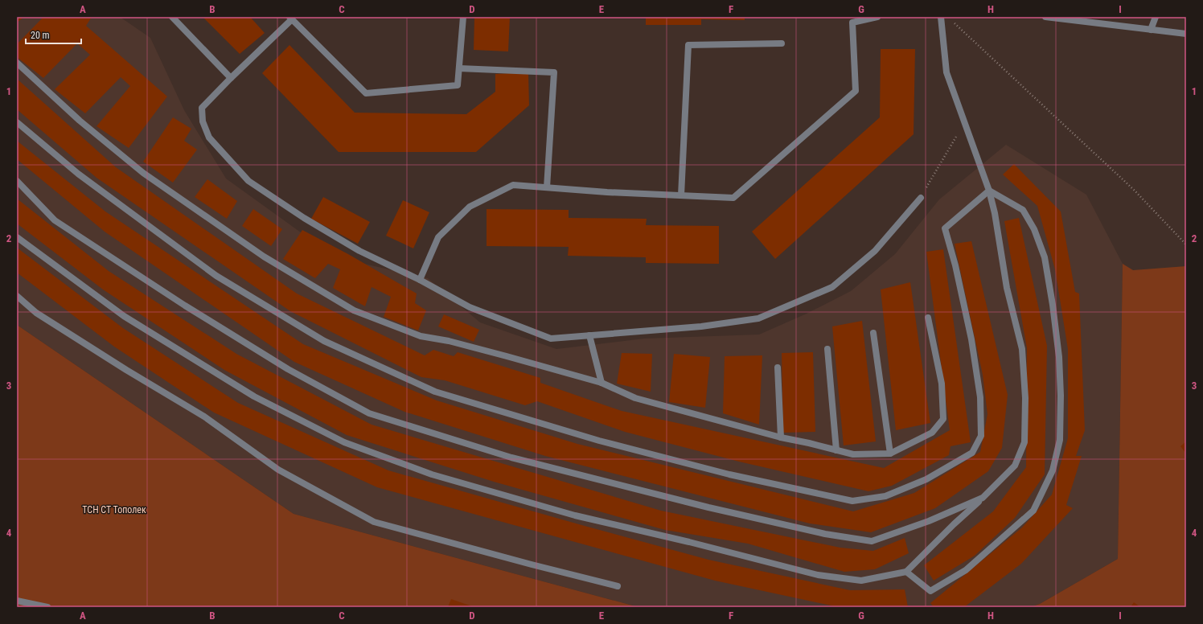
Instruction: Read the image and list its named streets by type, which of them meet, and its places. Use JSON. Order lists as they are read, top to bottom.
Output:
{
  "parks": ["ТСН СТ Тополек"],
  "scale_bar": "20 m",
  "grid": {
    "columns": [
      "A",
      "B",
      "C",
      "D",
      "E",
      "F",
      "G",
      "H",
      "I"
    ],
    "rows": [
      "1",
      "2",
      "3",
      "4"
    ]
  }
}
